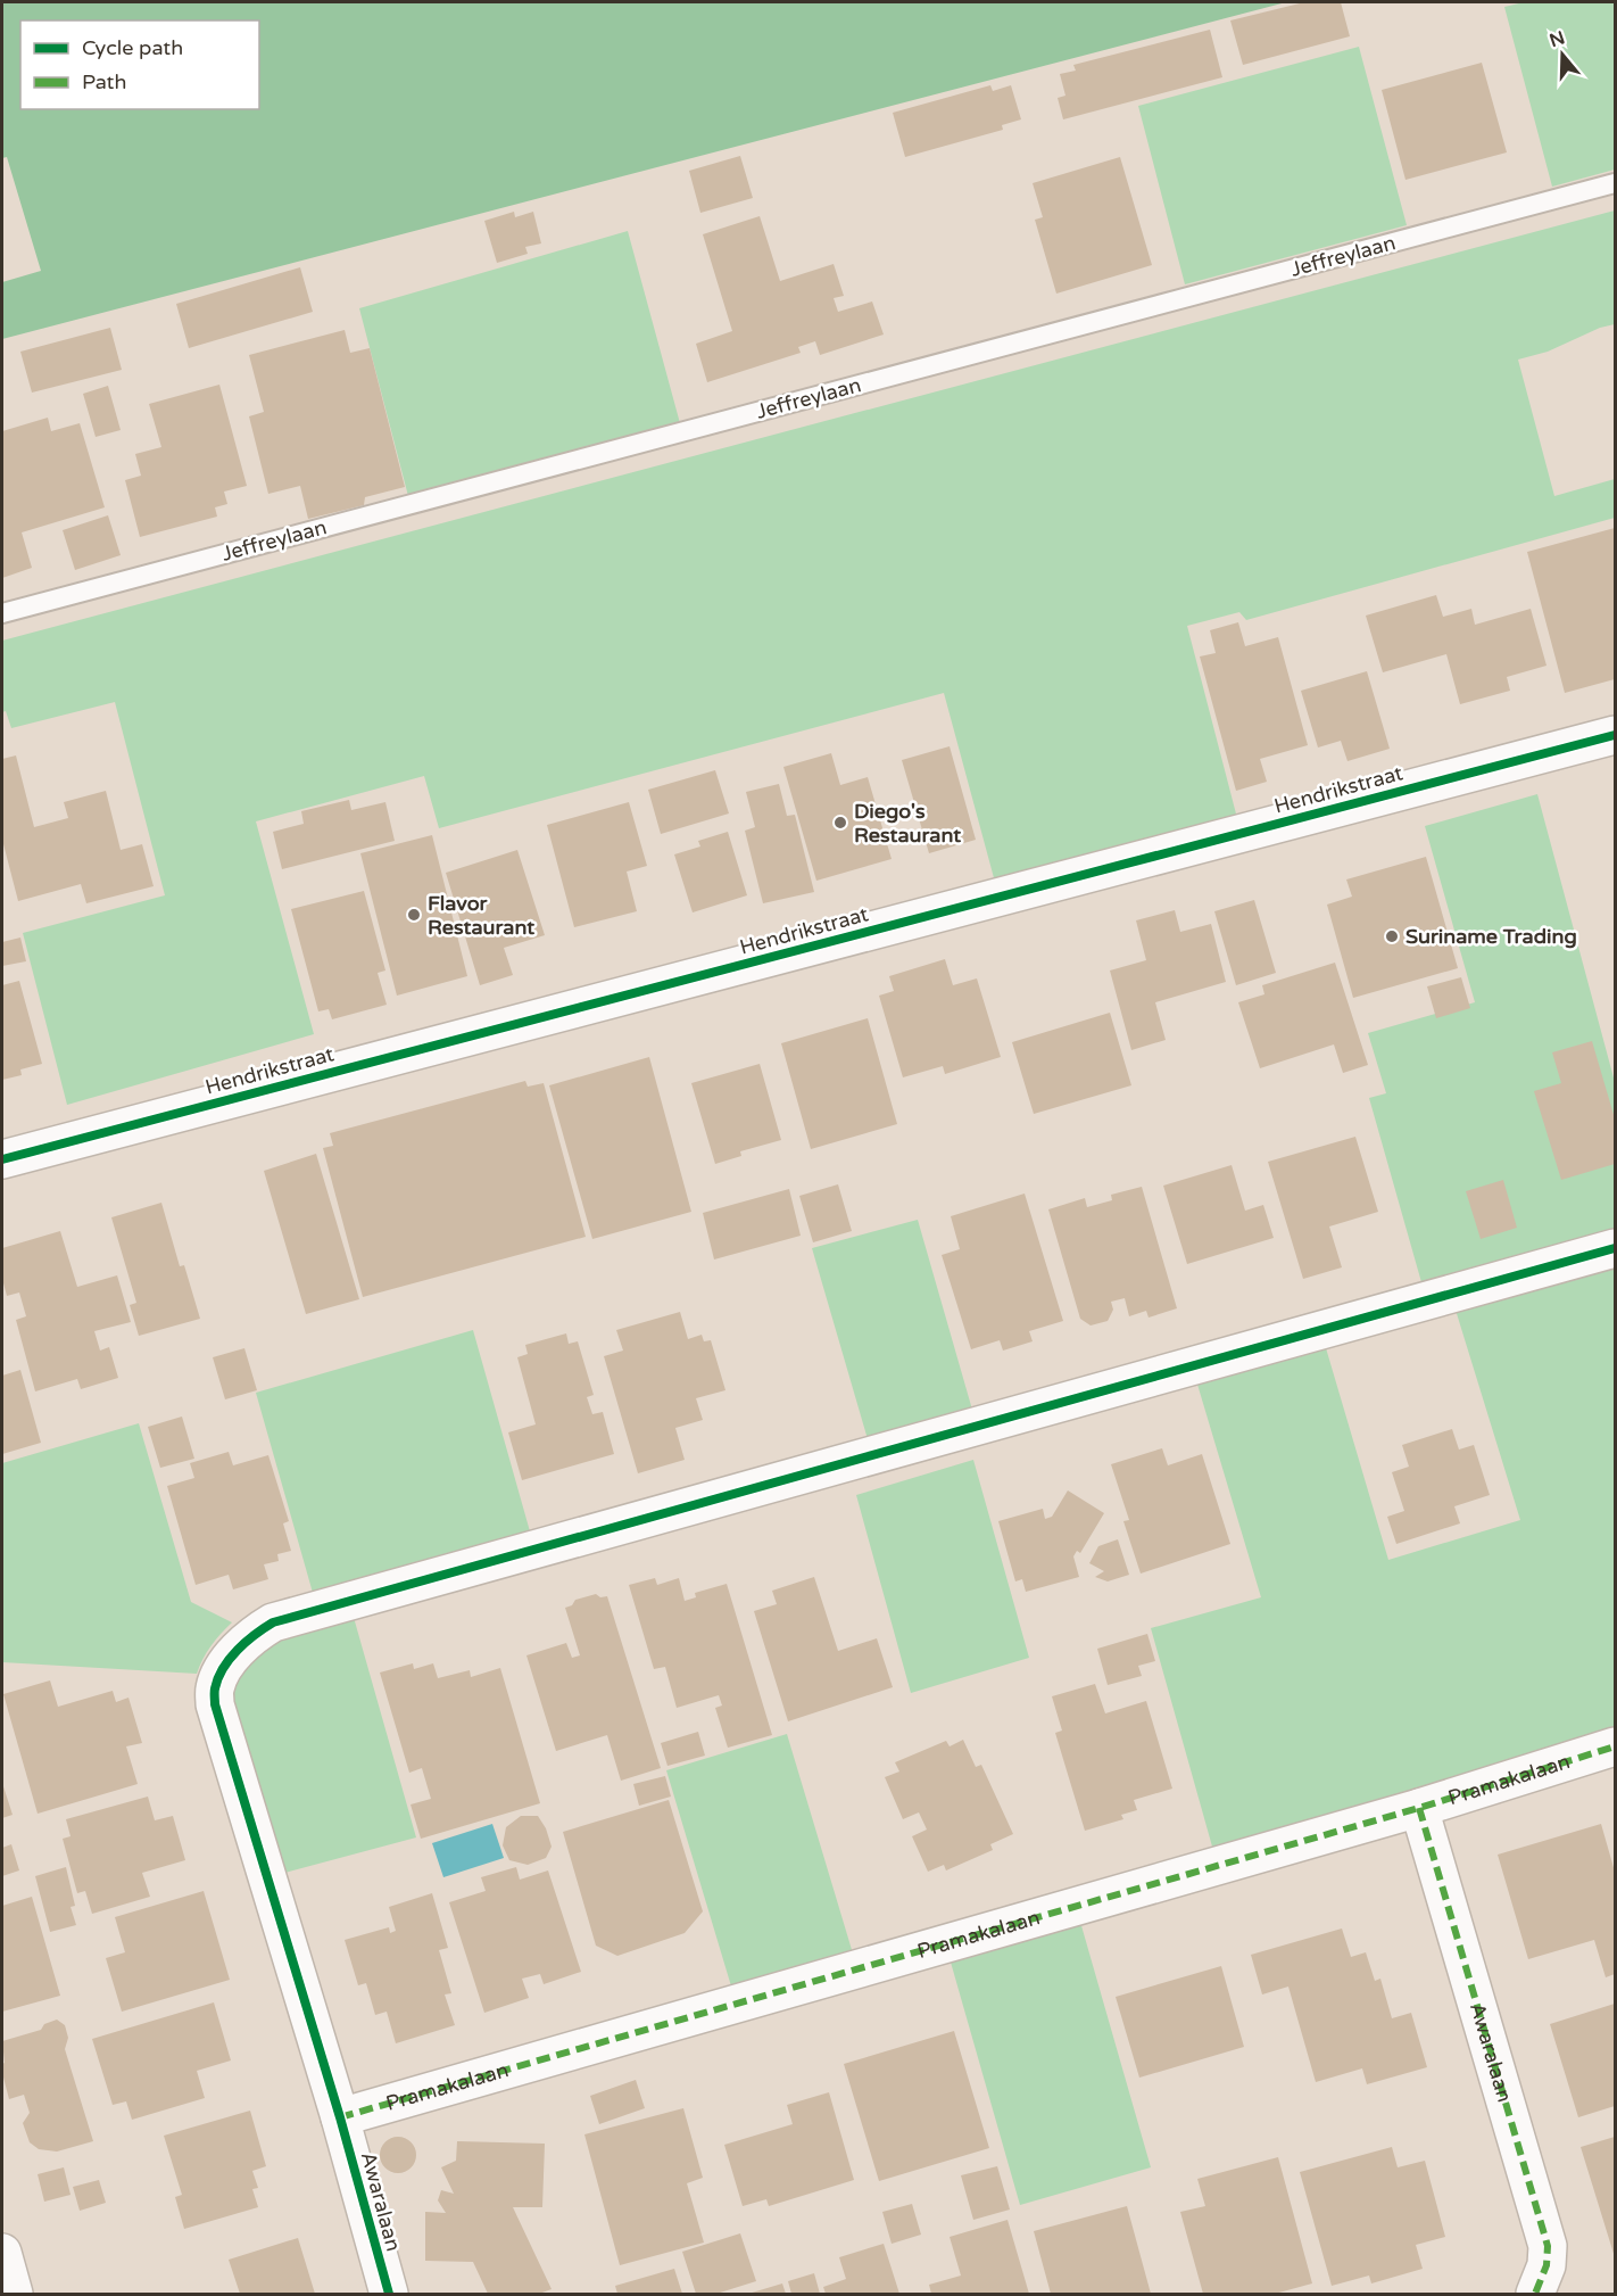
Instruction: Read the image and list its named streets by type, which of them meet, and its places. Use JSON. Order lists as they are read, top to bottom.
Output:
{
  "streets": {
    "street": ["Hendrikstraat", "Pramakalaan", "Awaralaan"],
    "lane": ["Jeffreylaan"]
  },
  "crossings": [
    ["Pramakalaan", "Awaralaan"]
  ],
  "places": ["Diego's Restaurant", "Flavor Restaurant", "Suriname Trading"],
  "legend": ["Cycle path", "Path"],
  "north": "top"
}
